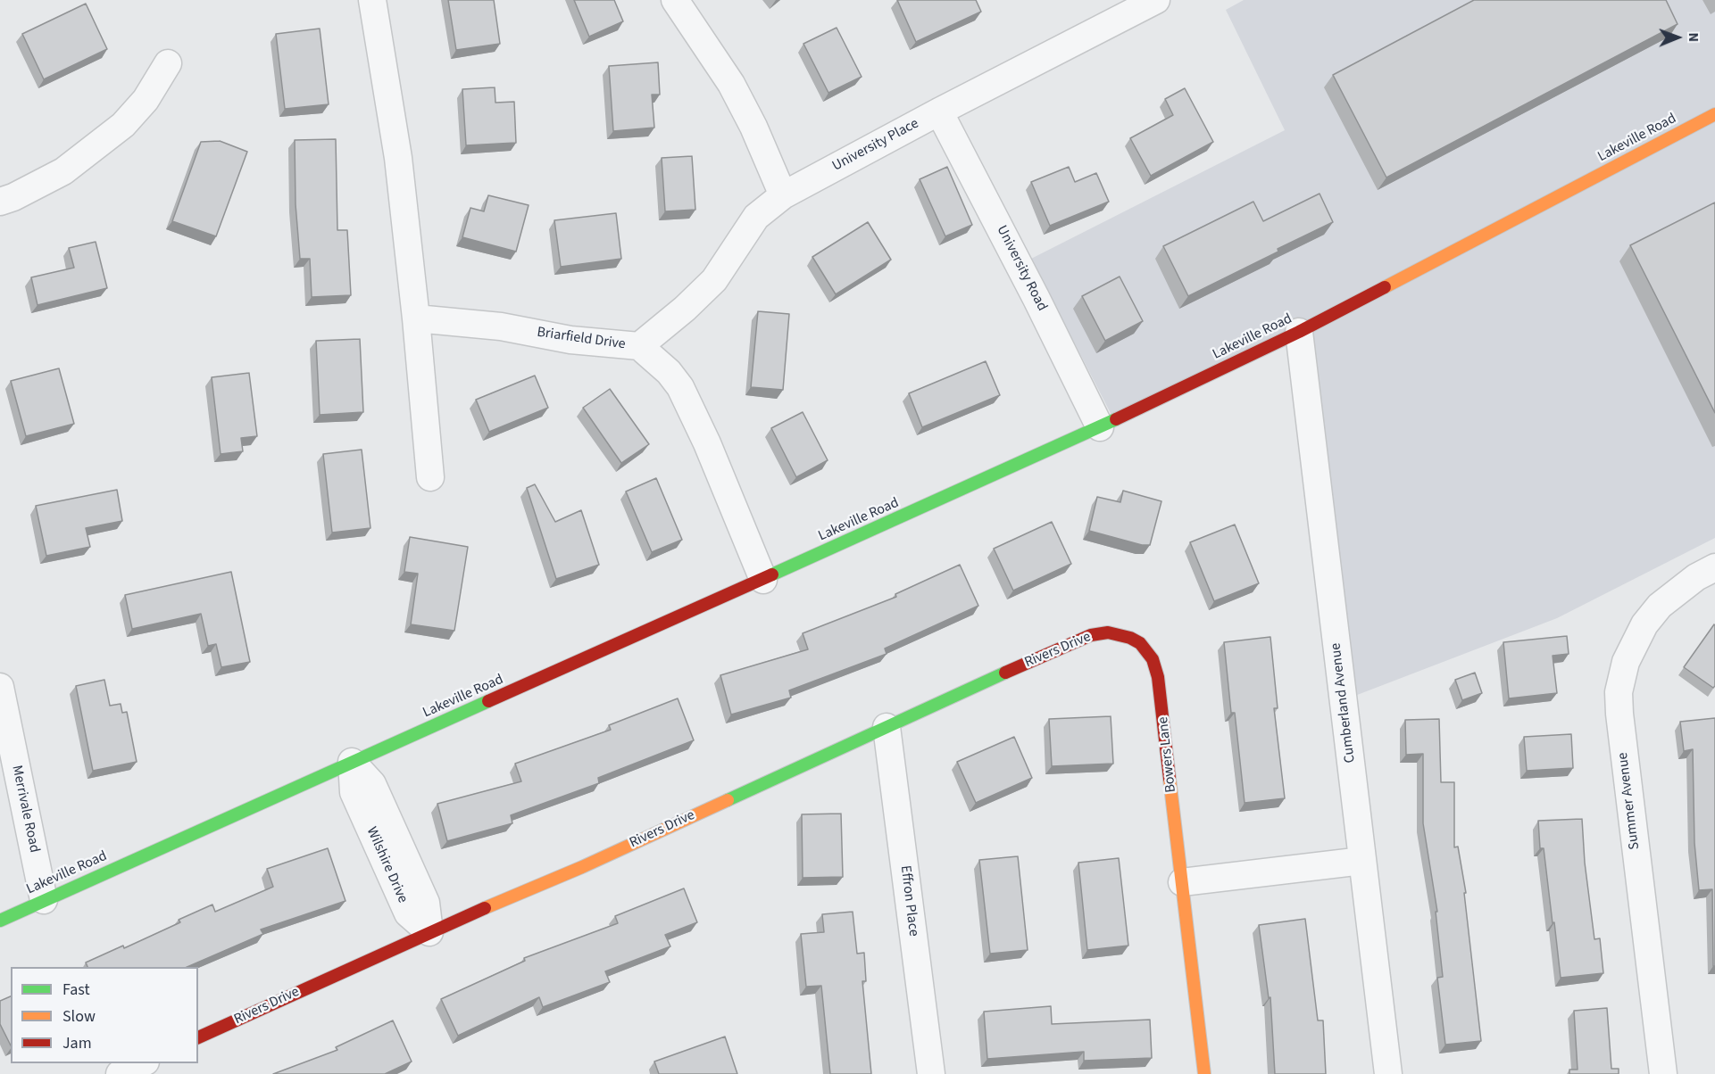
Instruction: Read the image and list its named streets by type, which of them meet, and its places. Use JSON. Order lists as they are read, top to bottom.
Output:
{
  "streets": {
    "main road": ["Lakeville Road", "Rivers Drive", "Bowers Lane"],
    "street": [
      "University Place",
      "University Road",
      "Briarfield Drive",
      "Cumberland Avenue",
      "Summer Avenue",
      "Merrivale Road",
      "Wilshire Drive",
      "Effron Place"
    ]
  },
  "crossings": [
    ["Lakeville Road", "University Road"],
    ["Lakeville Road", "Briarfield Drive"],
    ["Lakeville Road", "Cumberland Avenue"],
    ["Lakeville Road", "Merrivale Road"],
    ["Lakeville Road", "Wilshire Drive"],
    ["University Place", "University Road"],
    ["University Place", "Briarfield Drive"],
    ["Rivers Drive", "Bowers Lane"],
    ["Rivers Drive", "Wilshire Drive"],
    ["Rivers Drive", "Effron Place"]
  ],
  "legend": ["Fast", "Slow", "Jam"],
  "north": "right"
}
